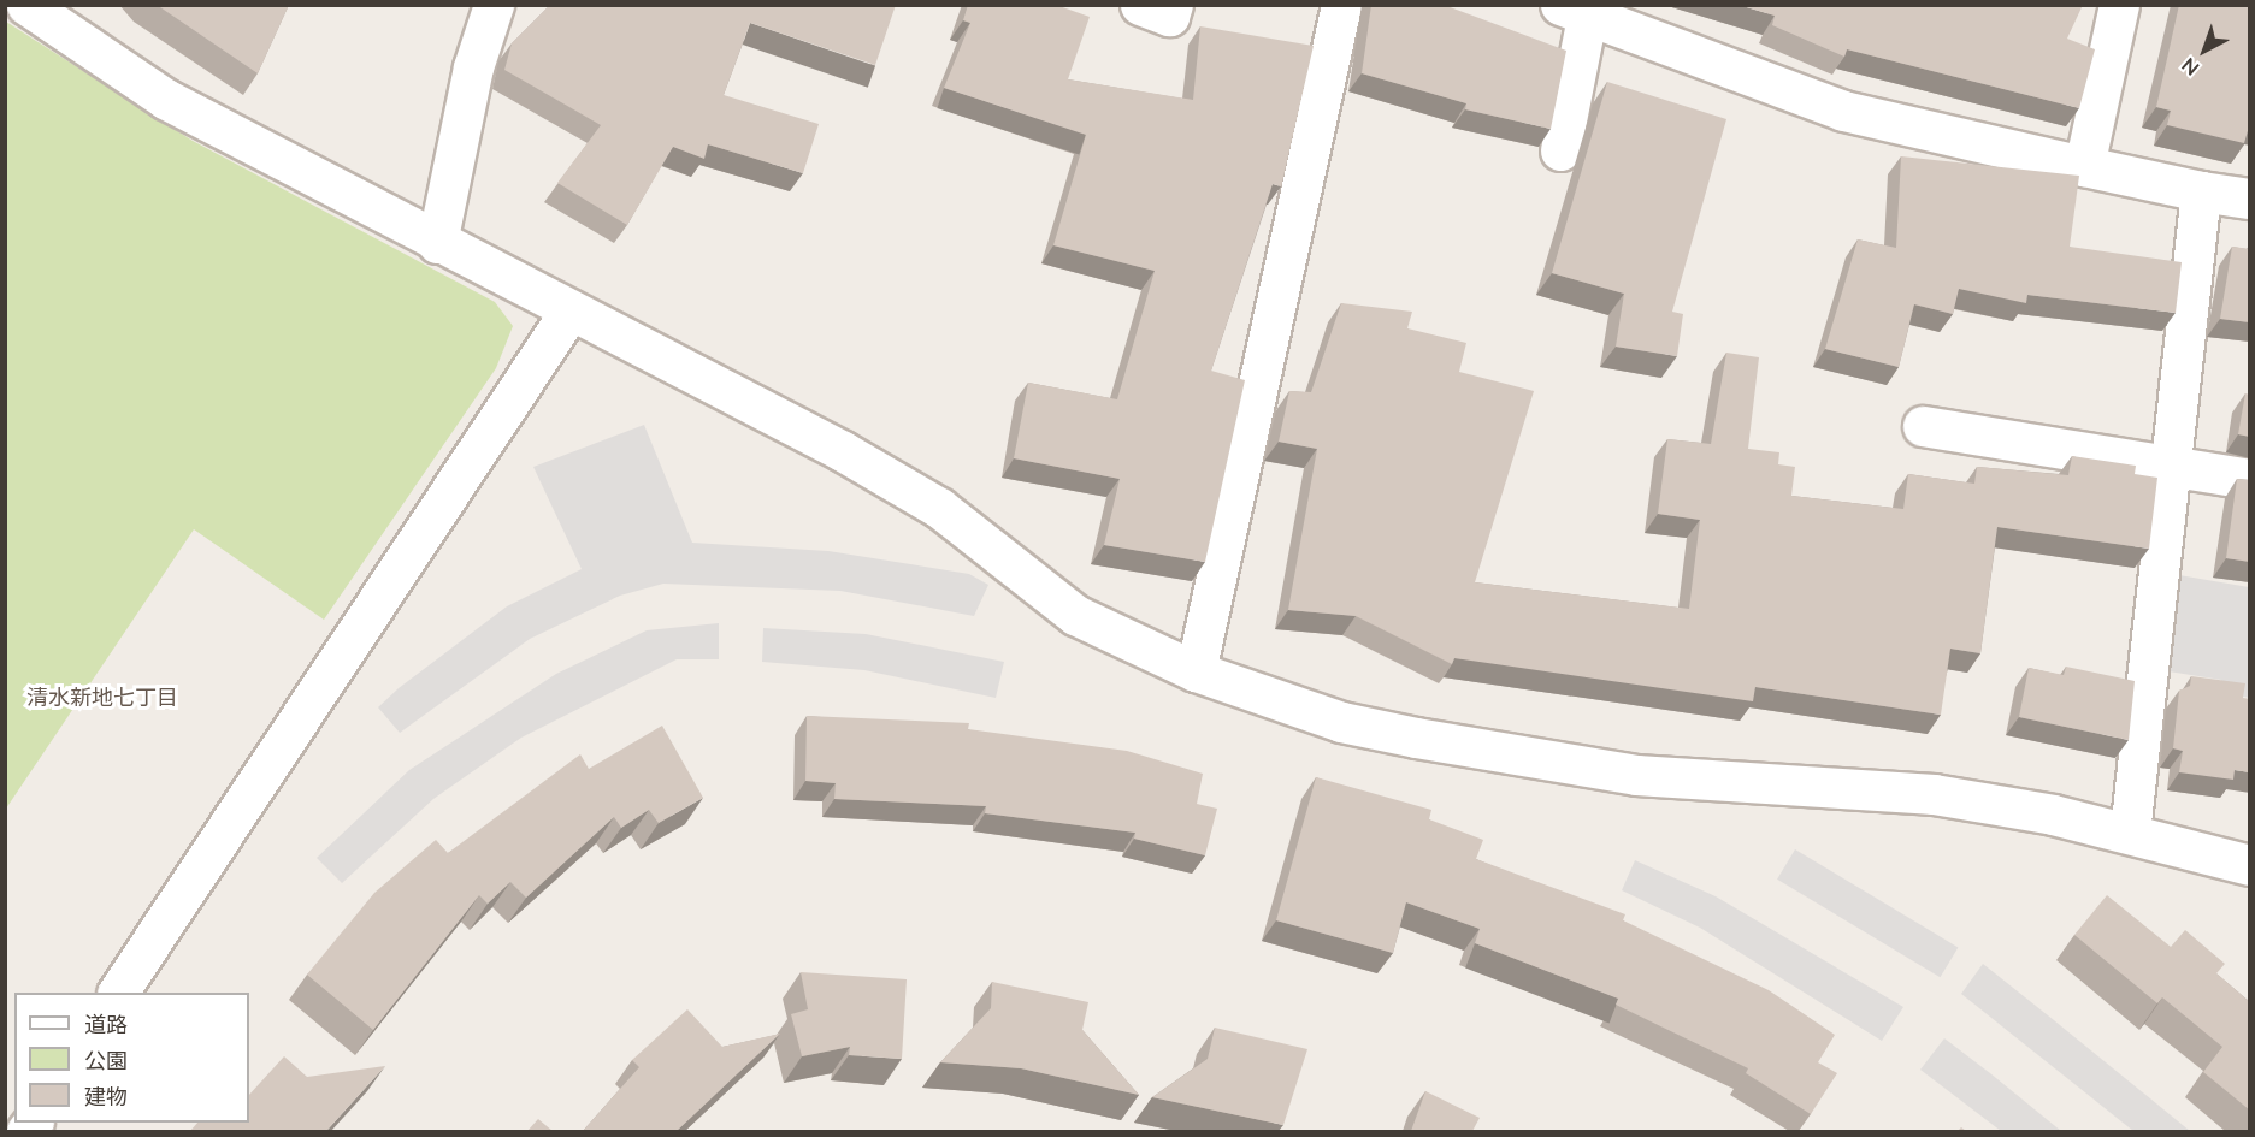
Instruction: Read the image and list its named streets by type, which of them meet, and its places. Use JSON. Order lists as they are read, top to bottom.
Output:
{
  "districts": ["清水新地七丁目"],
  "legend": ["道路", "公園", "建物"],
  "north": "bottom left"
}
